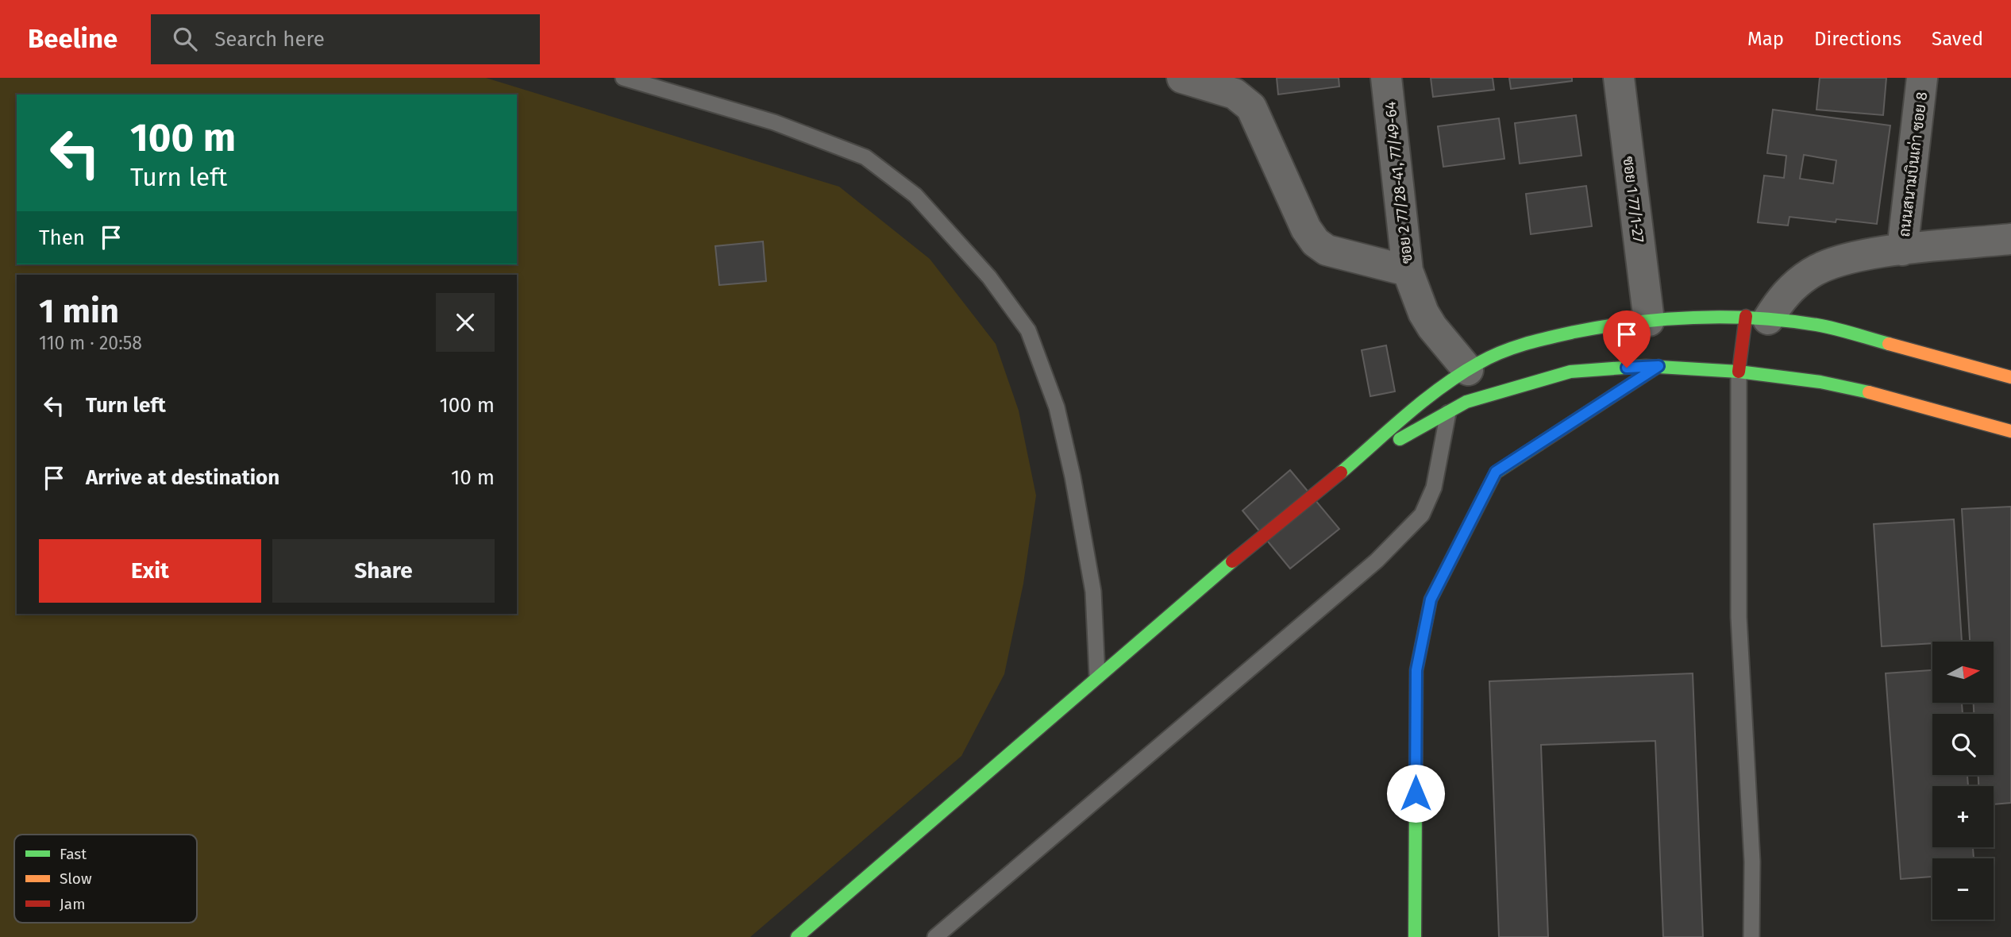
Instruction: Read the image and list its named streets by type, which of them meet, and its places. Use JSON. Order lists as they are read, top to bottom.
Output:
{
  "streets": {
    "street": ["ถนนสนามบินเก่า ซอย 8", "ซอย 2 77/28-41, 77/49-64", "ซอย 1 77/1-27"]
  },
  "legend": ["Fast", "Slow", "Jam"],
  "north": "right",
  "page": {
    "header": "Beeline",
    "search": "Search here",
    "nav": ["Map", "Directions", "Saved"],
    "turn": ["100 m", "Turn left"],
    "then": "Then",
    "heading": ["1 min", "110 m · 20:58"],
    "list": [
      {
        "name": "Turn left",
        "value": "100 m"
      },
      {
        "name": "Arrive at destination",
        "value": "10 m"
      }
    ],
    "buttons": ["Exit", "Share"],
    "map_buttons": ["+", "−"]
  }
}
